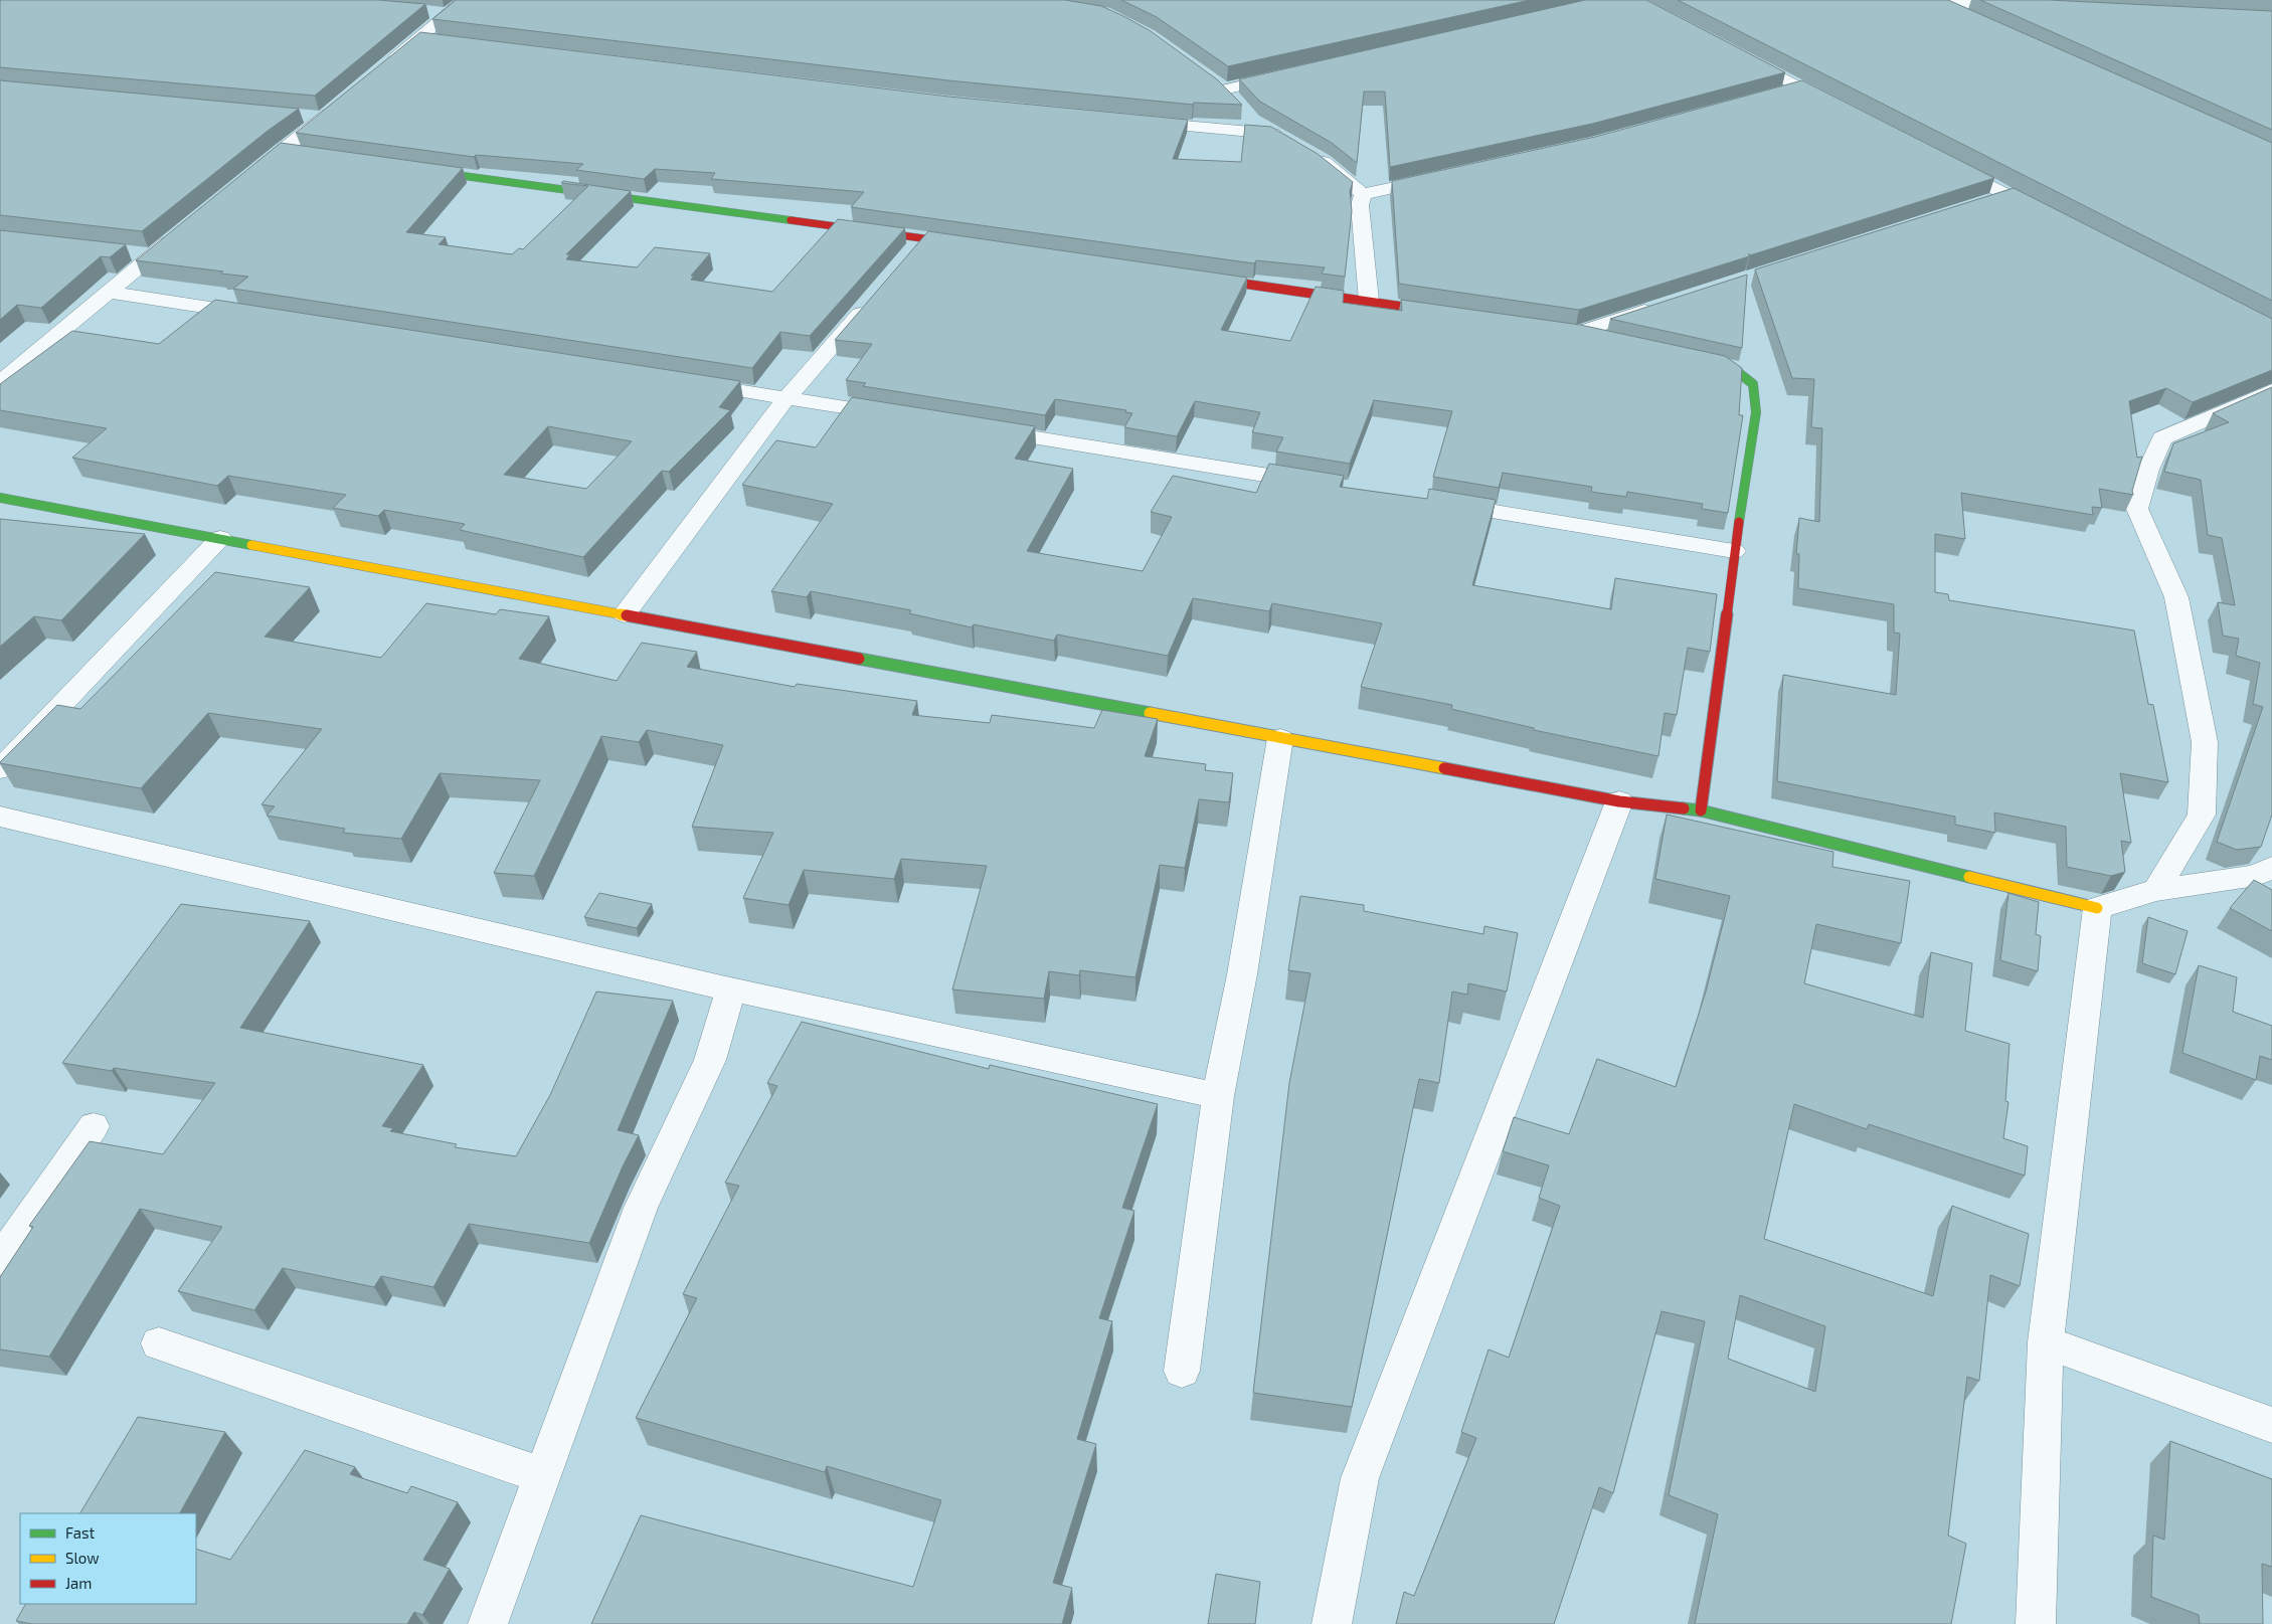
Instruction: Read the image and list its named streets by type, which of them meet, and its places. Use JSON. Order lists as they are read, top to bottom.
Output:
{
  "legend": ["Fast", "Slow", "Jam"]
}
